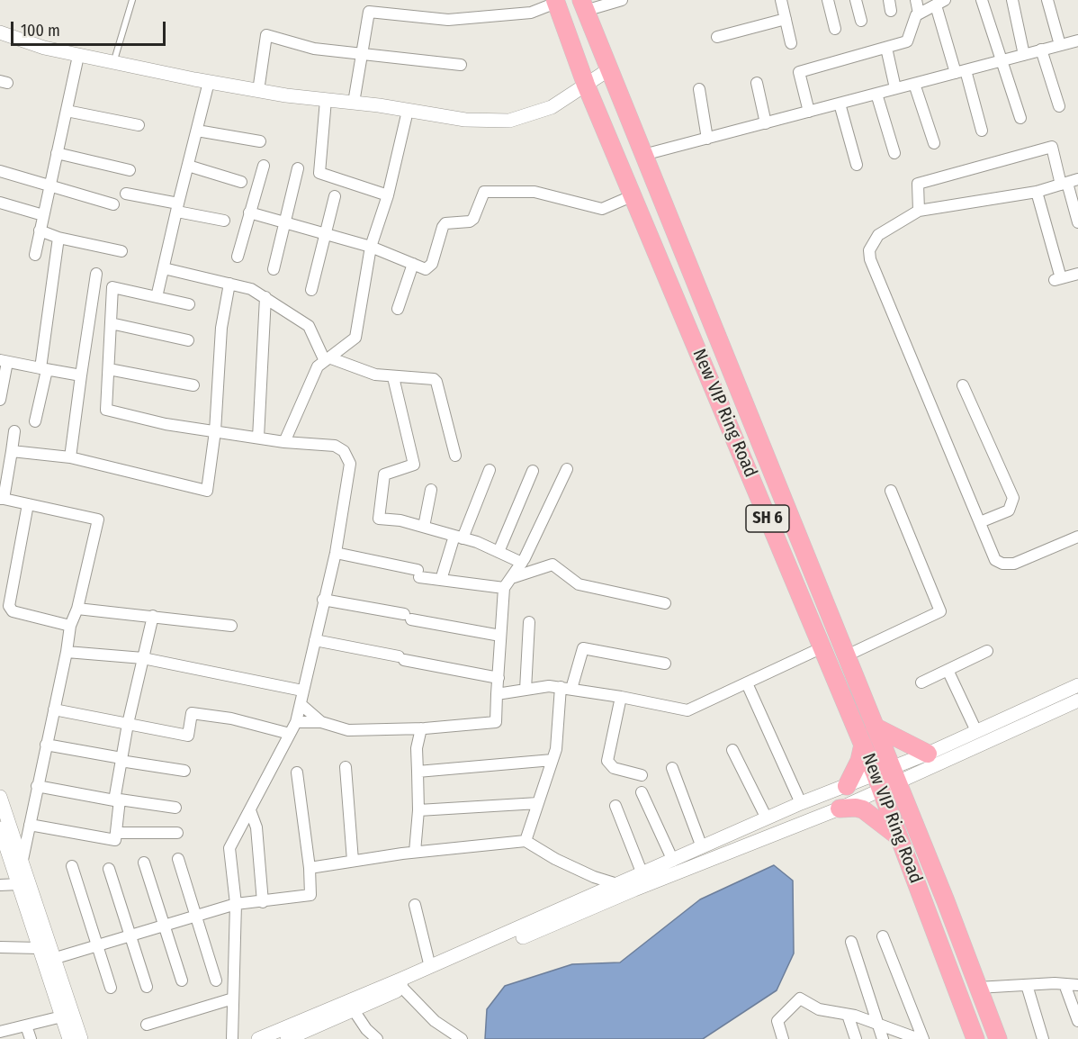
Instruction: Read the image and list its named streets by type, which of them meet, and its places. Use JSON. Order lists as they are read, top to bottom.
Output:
{
  "streets": {
    "main road": ["New VIP Ring Road", "SH 6"]
  },
  "scale_bar": "100 m"
}
